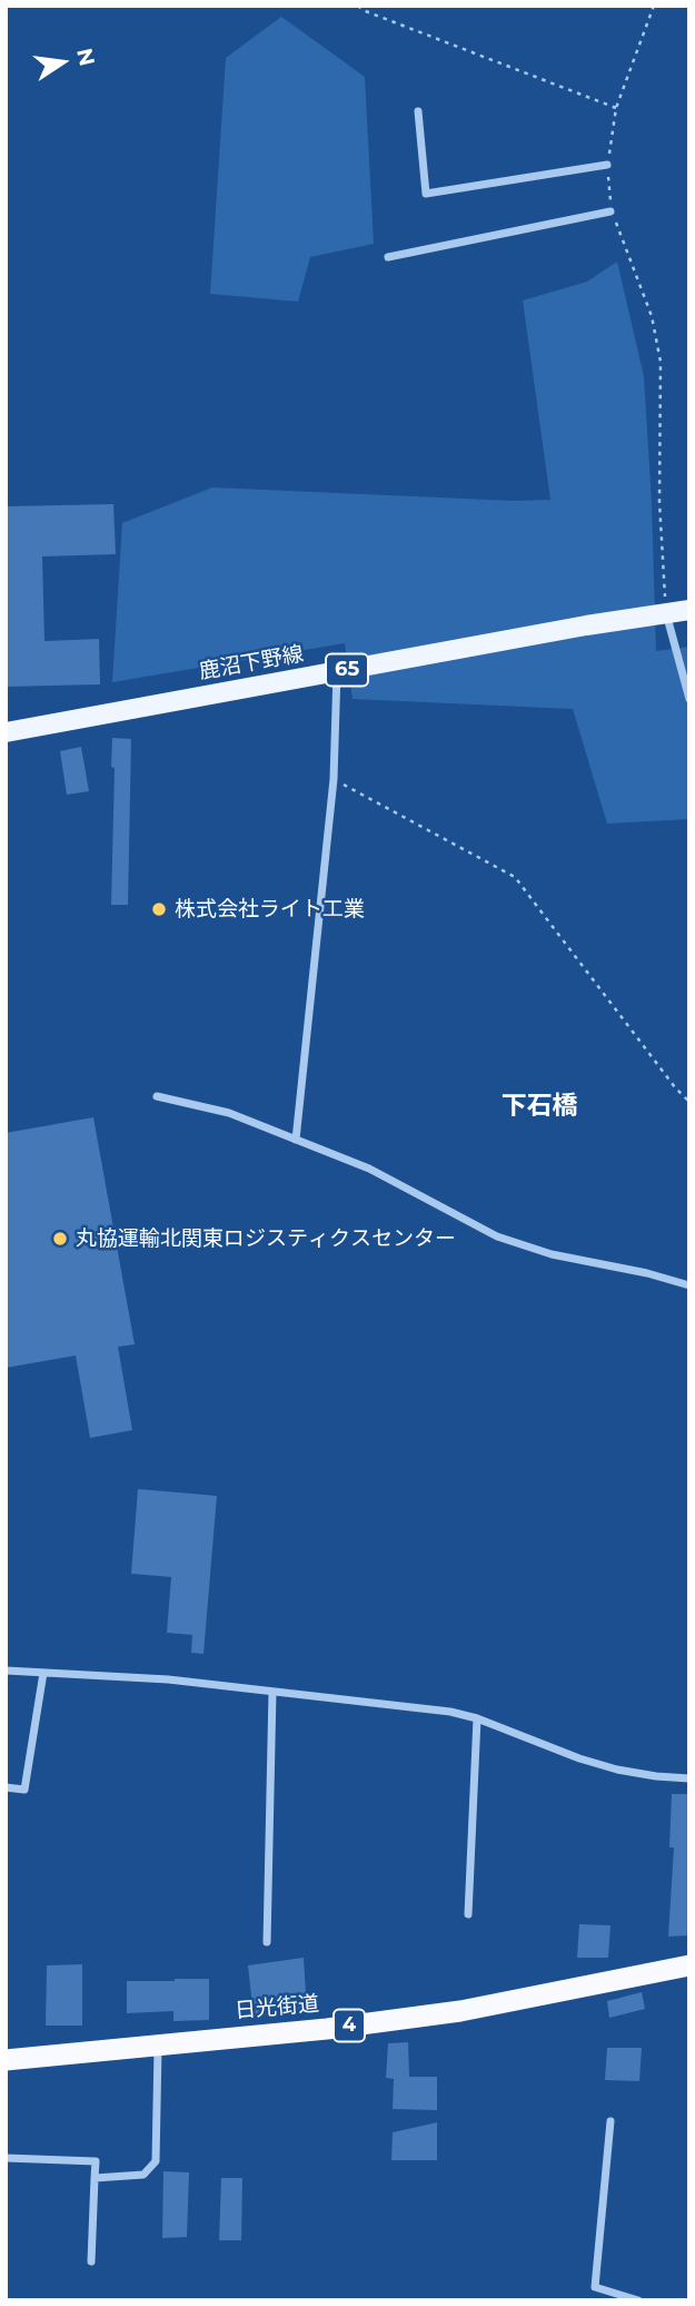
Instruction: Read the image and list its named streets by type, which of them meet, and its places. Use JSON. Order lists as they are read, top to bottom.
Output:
{
  "streets": {
    "highway": ["日光街道", "4"],
    "main road": ["鹿沼下野線", "65"]
  },
  "districts": ["下石橋"],
  "places": ["株式会社ライト工業", "丸協運輸北関東ロジスティクスセンター"],
  "north": "right"
}
